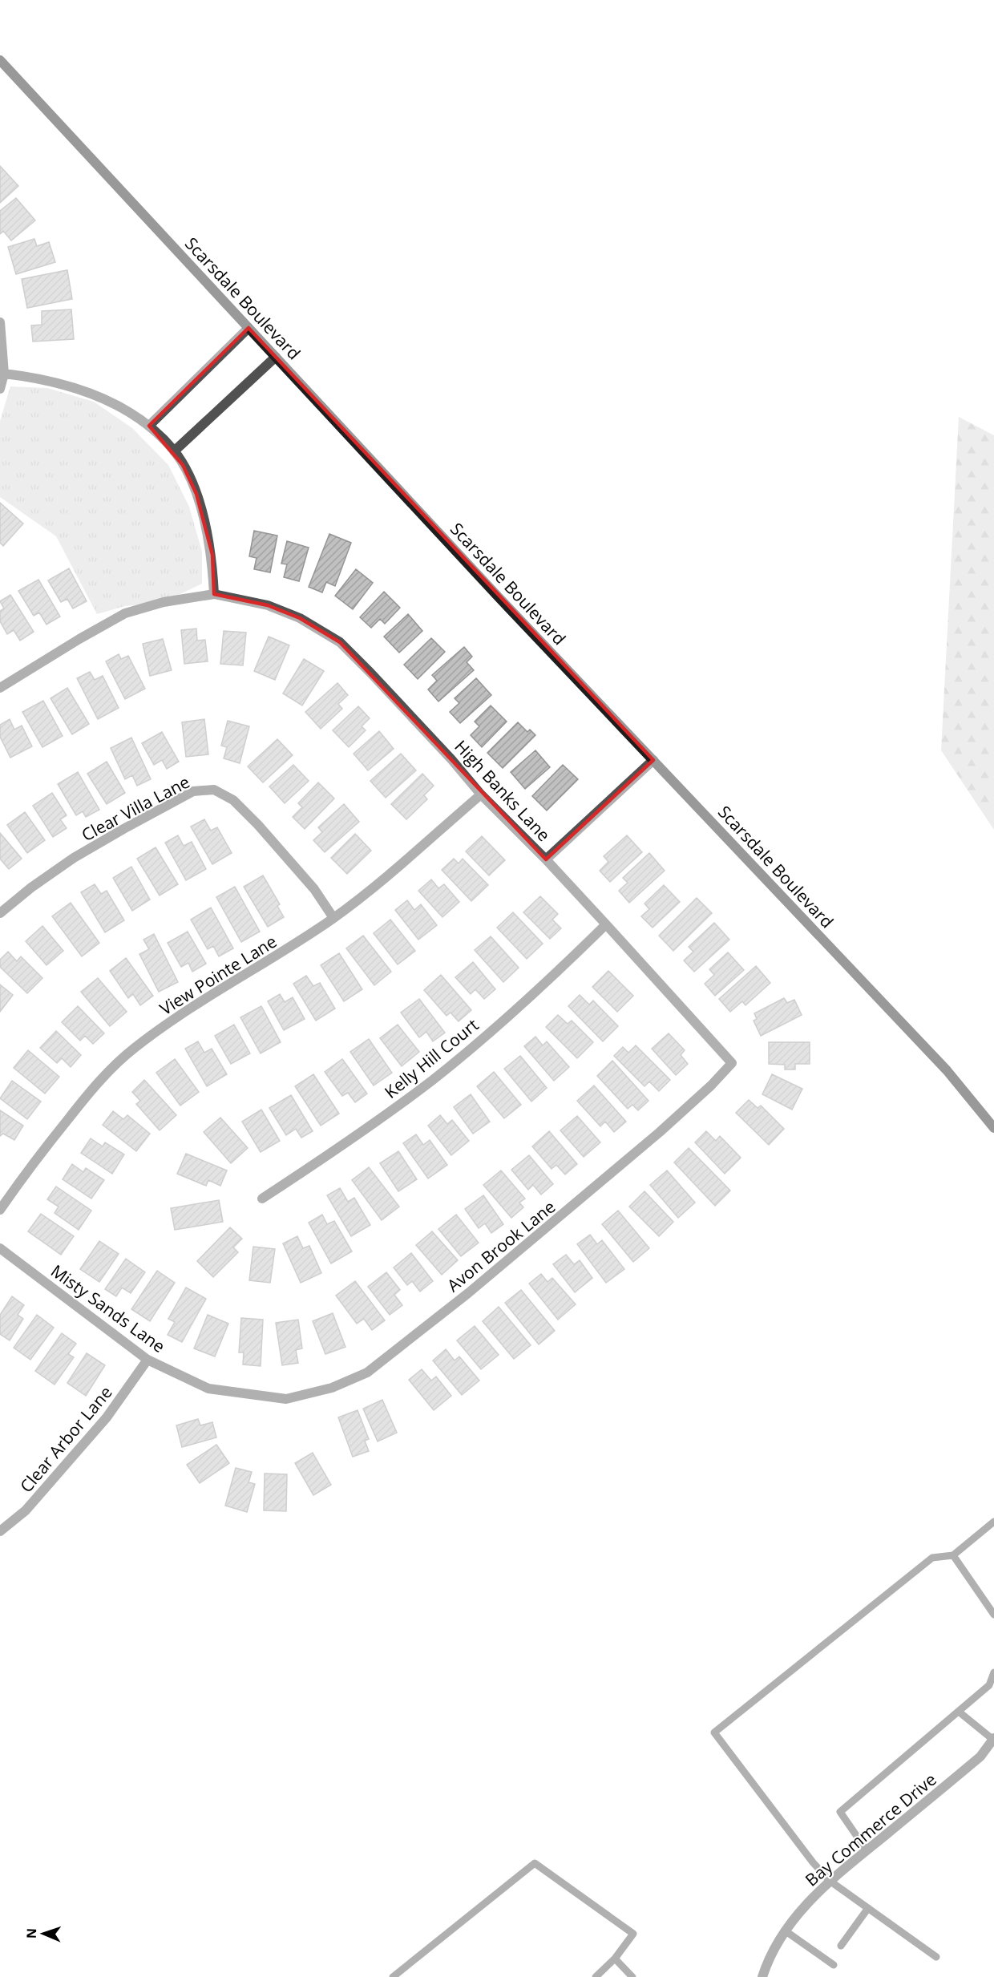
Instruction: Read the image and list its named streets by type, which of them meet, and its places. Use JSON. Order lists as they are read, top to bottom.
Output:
{
  "streets": {
    "main road": ["Scarsdale Boulevard"],
    "street": [
      "High Banks Lane",
      "Clear Villa Lane",
      "View Pointe Lane",
      "Kelly Hill Court",
      "Avon Brook Lane",
      "Misty Sands Lane",
      "Clear Arbor Lane",
      "Bay Commerce Drive"
    ]
  },
  "crossings": [
    ["High Banks Lane", "View Pointe Lane"],
    ["High Banks Lane", "Kelly Hill Court"],
    ["High Banks Lane", "Avon Brook Lane"],
    ["Clear Villa Lane", "View Pointe Lane"],
    ["Avon Brook Lane", "Misty Sands Lane"],
    ["Misty Sands Lane", "Clear Arbor Lane"]
  ],
  "north": "left"
}
